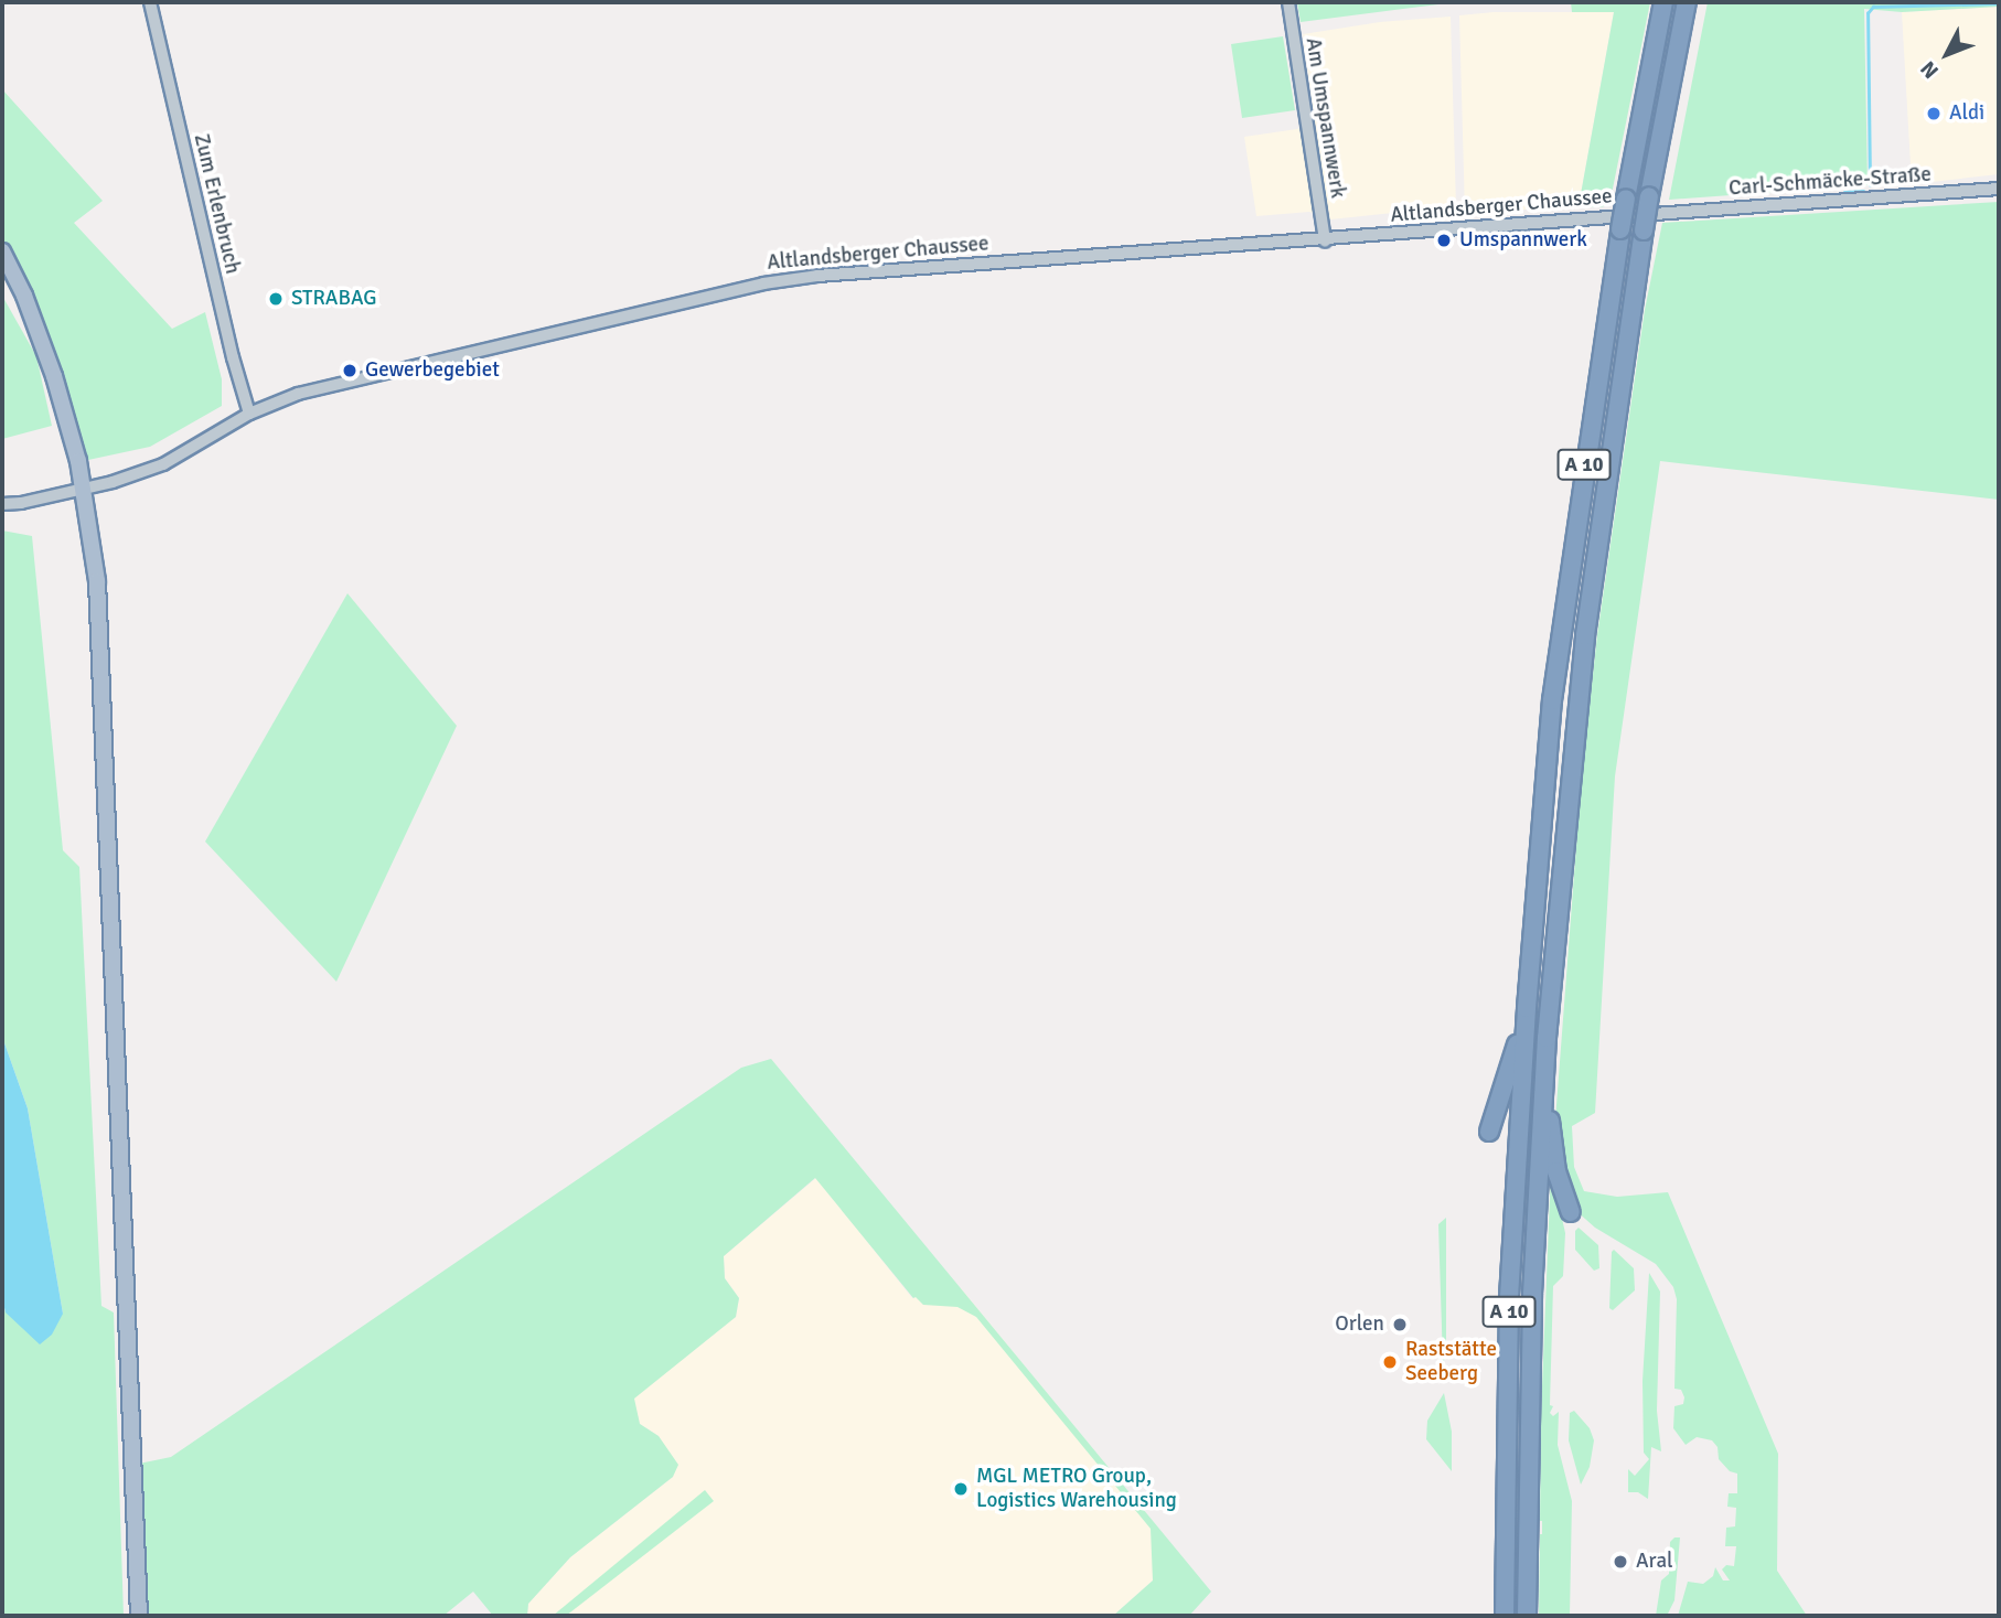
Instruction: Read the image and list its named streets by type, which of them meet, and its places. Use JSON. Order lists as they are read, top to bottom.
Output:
{
  "streets": {
    "highway": ["A 10"],
    "street": [
      "Am Umspannwerk",
      "Carl-Schmäcke-Straße",
      "Zum Erlenbruch",
      "Altlandsberger Chaussee"
    ]
  },
  "crossings": [
    ["Am Umspannwerk", "Altlandsberger Chaussee"],
    ["Carl-Schmäcke-Straße", "Altlandsberger Chaussee"],
    ["Zum Erlenbruch", "Altlandsberger Chaussee"]
  ],
  "places": [
    "Aldi",
    "Umspannwerk",
    "STRABAG",
    "Gewerbegebiet",
    "Orlen",
    "Raststätte Seeberg",
    "MGL METRO Group, Logistics Warehousing",
    "Aral"
  ],
  "north": "bottom left"
}
